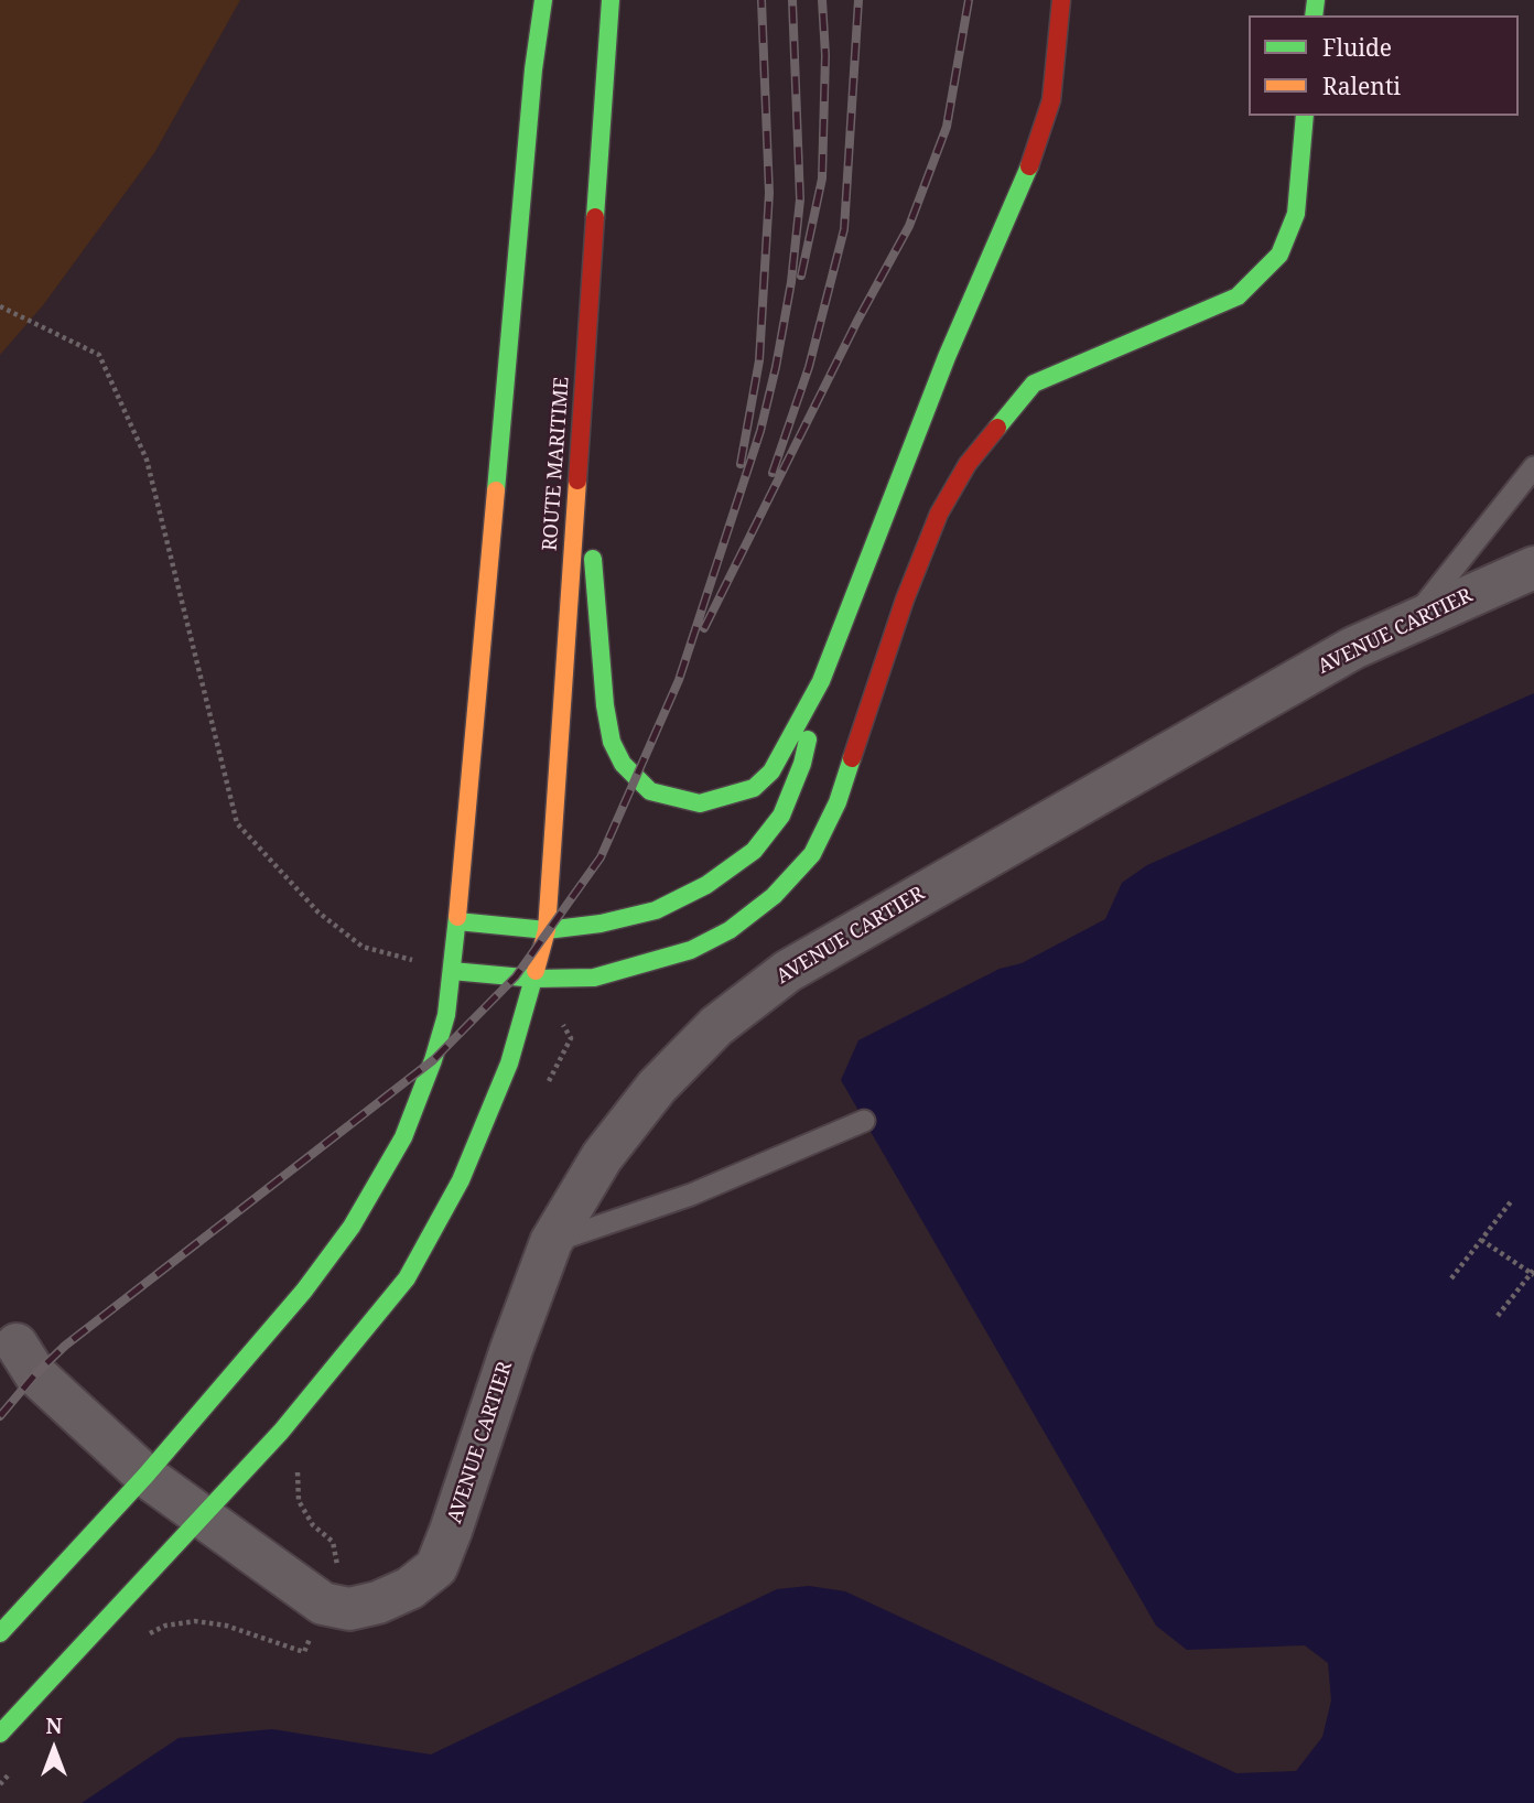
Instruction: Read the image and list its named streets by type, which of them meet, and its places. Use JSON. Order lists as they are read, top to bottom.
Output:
{
  "streets": {
    "main road": ["ROUTE MARITIME"],
    "street": ["AVENUE CARTIER"]
  },
  "legend": ["Fluide", "Ralenti"],
  "north": "top"
}
